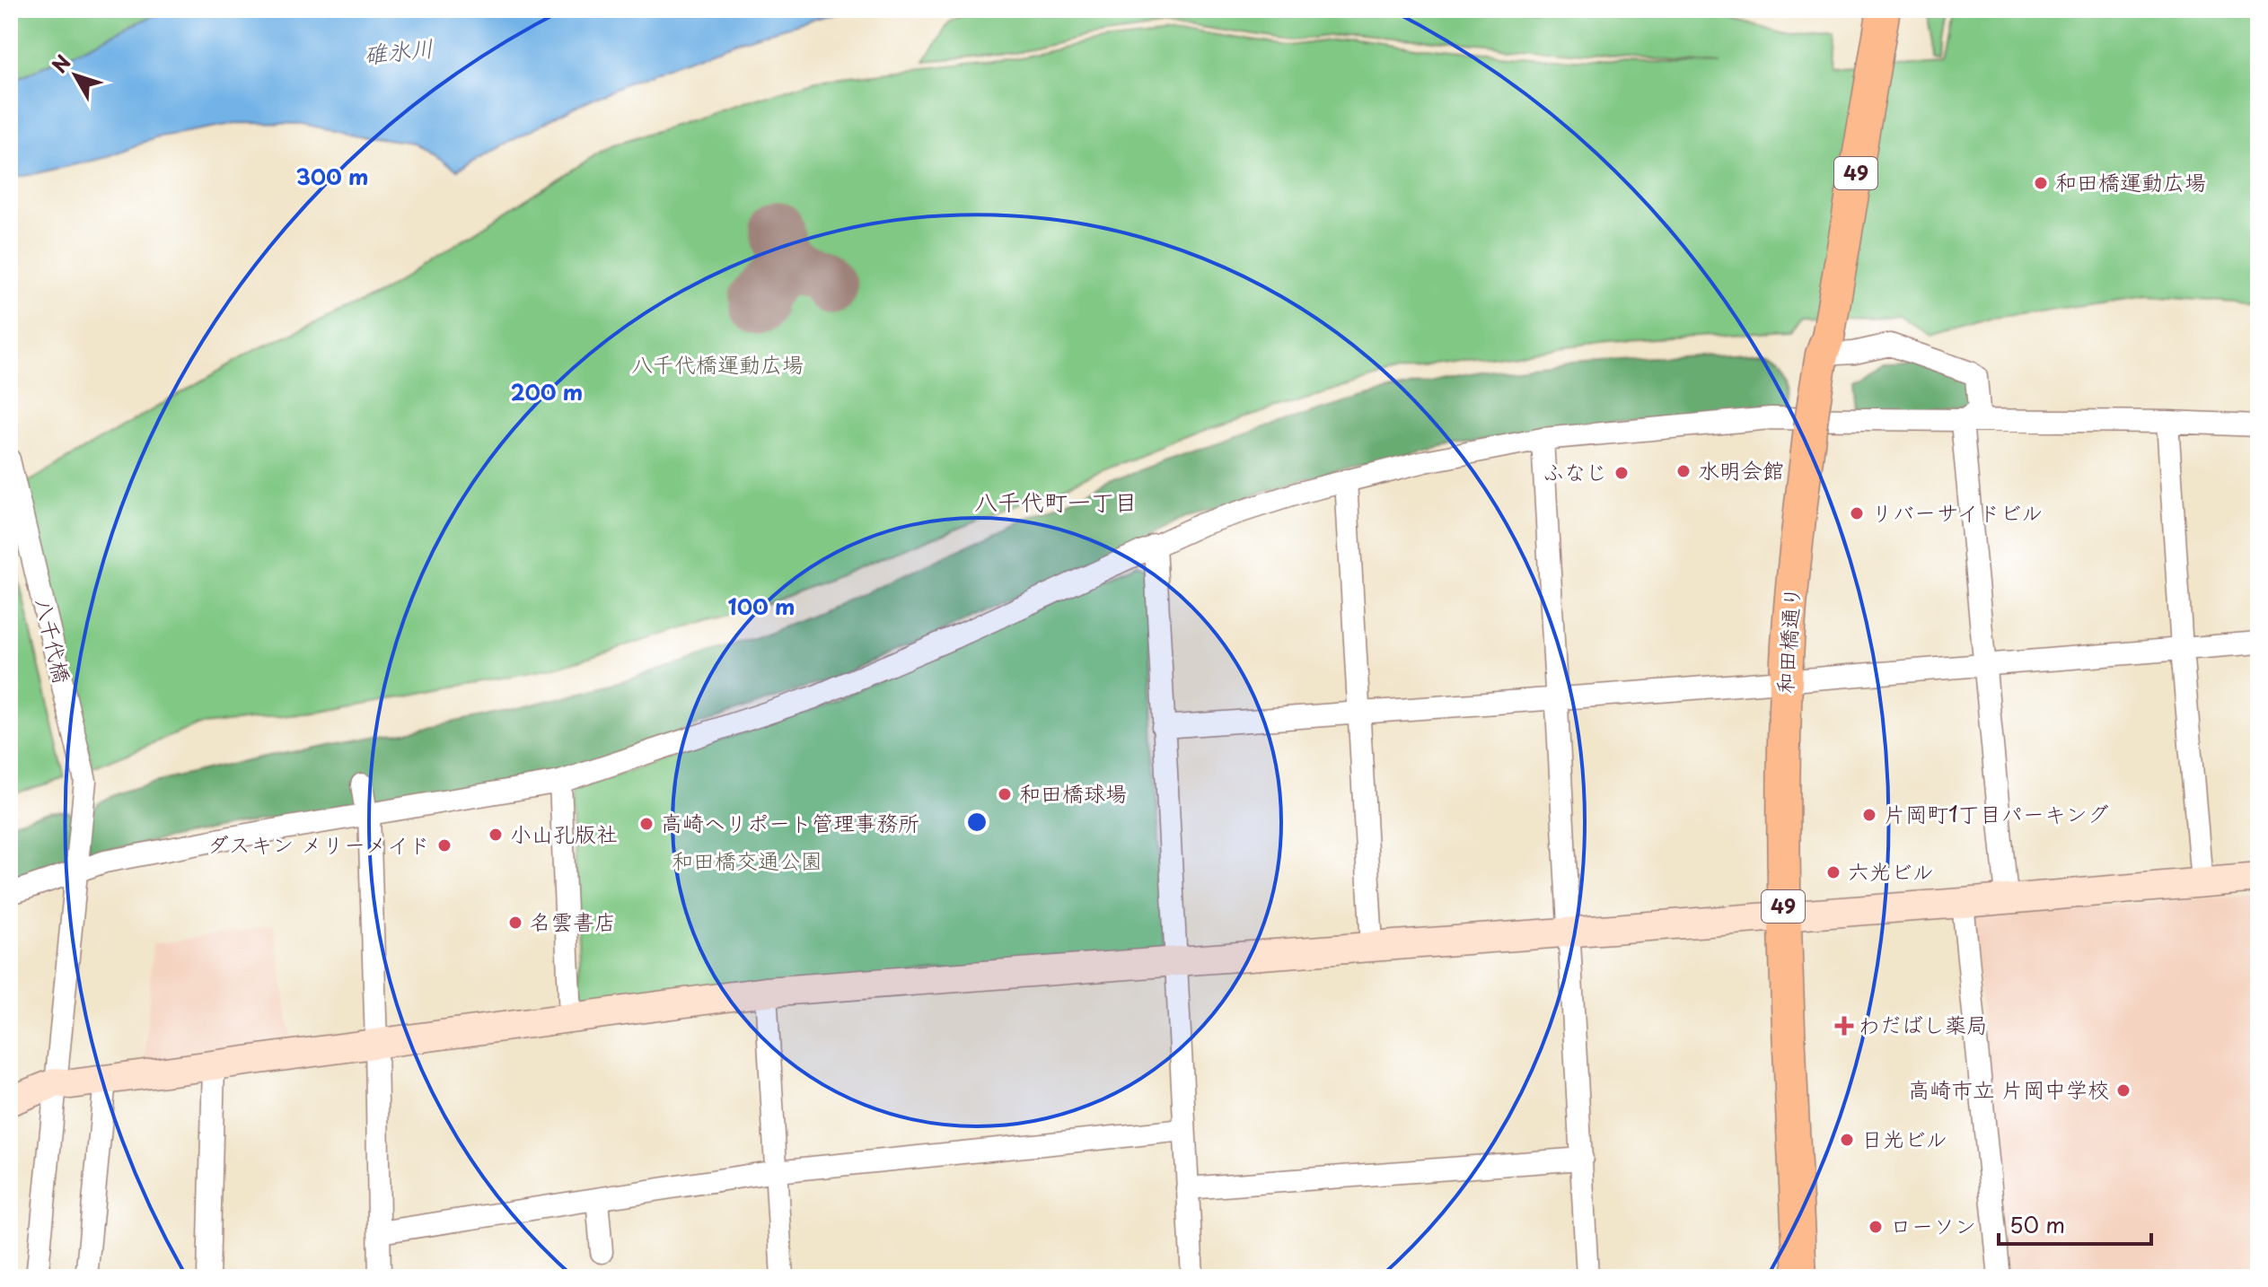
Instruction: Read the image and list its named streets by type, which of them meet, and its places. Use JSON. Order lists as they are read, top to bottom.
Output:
{
  "streets": {
    "main road": ["49", "和田橋通り"],
    "street": ["八千代橋"]
  },
  "districts": ["八千代町一丁目"],
  "water": ["碓氷川"],
  "parks": ["八千代橋運動広場", "和田橋交通公園"],
  "places": {
    "other": [
      "和田橋運動広場",
      "水明会館",
      "ふなじ",
      "リバーサイドビル",
      "和田橋球場",
      "片岡町1丁目パーキング",
      "高崎ヘリポート管理事務所",
      "小山孔版社",
      "ダスキン メリーメイド",
      "六光ビル",
      "名雲書店",
      "高崎市立 片岡中学校",
      "日光ビル",
      "ローソン"
    ],
    "health": ["わだばし薬局"]
  },
  "scale_bar": "50 m",
  "north": "top left",
  "rings": ["300 m", "200 m", "100 m"]
}
